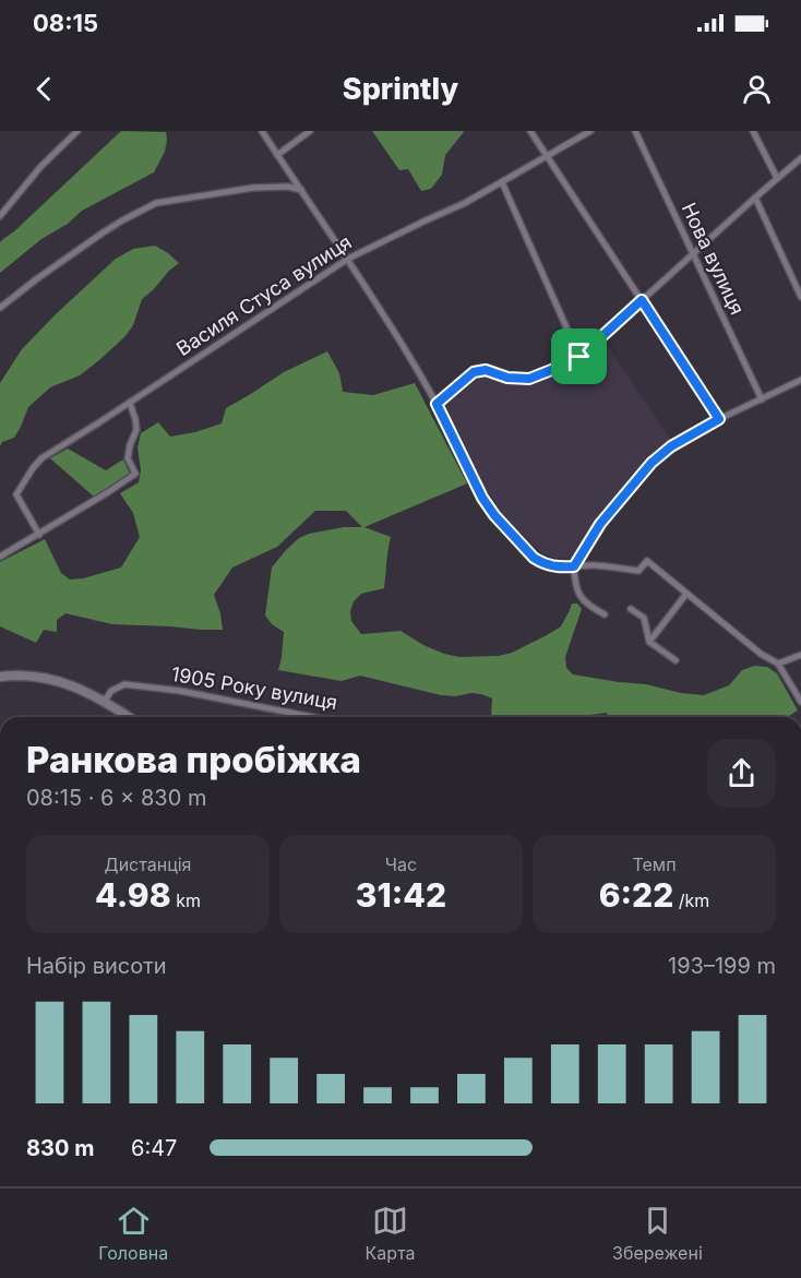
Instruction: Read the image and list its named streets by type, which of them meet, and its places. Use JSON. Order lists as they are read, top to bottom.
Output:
{
  "streets": {
    "street": ["Нова вулиця", "Василя Стуса вулиця", "1905 Року вулиця"]
  },
  "page": {
    "status": "08:15",
    "header": "Sprintly",
    "heading": ["Ранкова пробіжка", "08:15 · 6 × 830 m"],
    "stats": [
      ["Дистанція", "4.98 km"],
      ["Час", "31:42"],
      ["Темп", "6:22 /km"]
    ],
    "chart": ["Набір висоти", "193–199 m"],
    "list": [
      {
        "name": "830 m",
        "note": "6:47"
      }
    ],
    "tabs": ["Головна", "Карта", "Збережені"]
  }
}
